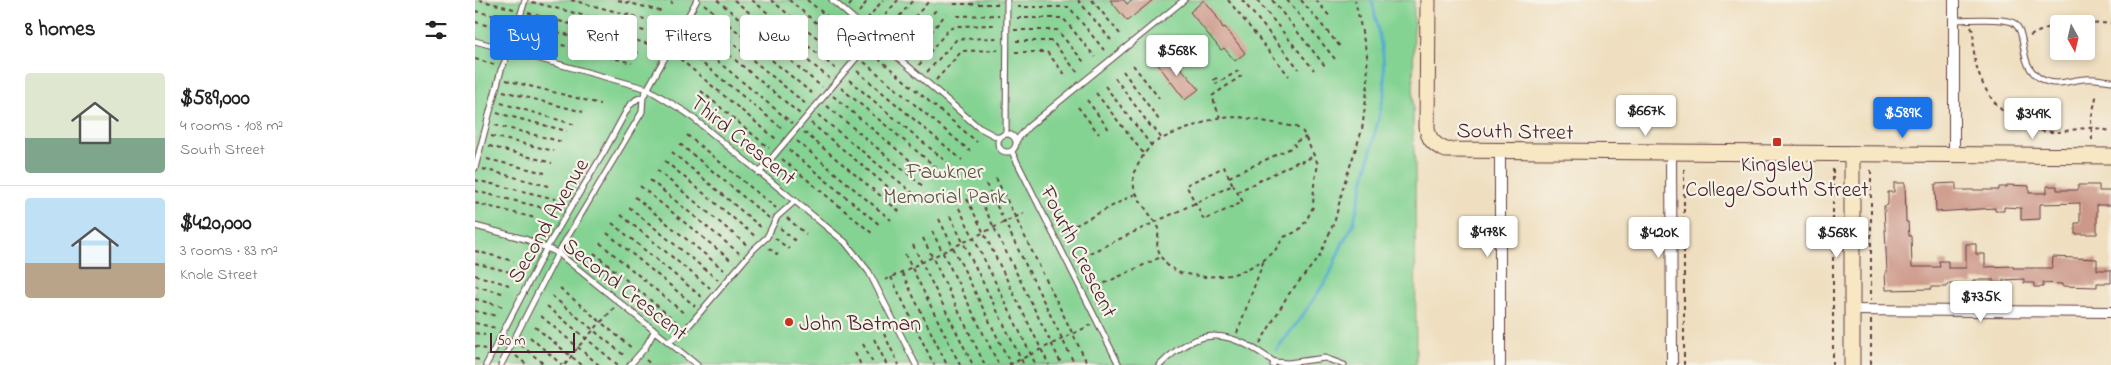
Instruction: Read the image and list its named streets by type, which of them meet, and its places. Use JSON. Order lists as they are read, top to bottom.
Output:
{
  "streets": {
    "street": ["South Street"],
    "lane": [
      "Third Crescent",
      "Second Avenue",
      "Fourth Crescent",
      "Second Crescent"
    ]
  },
  "crossings": [
    ["Third Crescent", "Second Avenue"],
    ["Second Avenue", "Second Crescent"]
  ],
  "parks": ["Fawkner Memorial Park"],
  "places": {
    "transit": ["Kingsley College/South Street"],
    "other": ["John Batman"]
  },
  "scale_bar": "50 m",
  "north": "bottom",
  "page": {
    "heading": "8 homes",
    "chip": [
      "Buy",
      "Rent",
      "Filters",
      "New",
      "Apartment"
    ],
    "price": [
      "$568K",
      "$667K",
      "$589K",
      "$349K",
      "$478K",
      "$420K",
      "$568K",
      "$735K"
    ],
    "list": [
      {
        "name": "$589,000",
        "note": "4 rooms · 108 m² · South Street"
      },
      {
        "name": "$420,000",
        "note": "3 rooms · 83 m² · Knole Street"
      }
    ],
    "scale": "50 m"
  }
}
